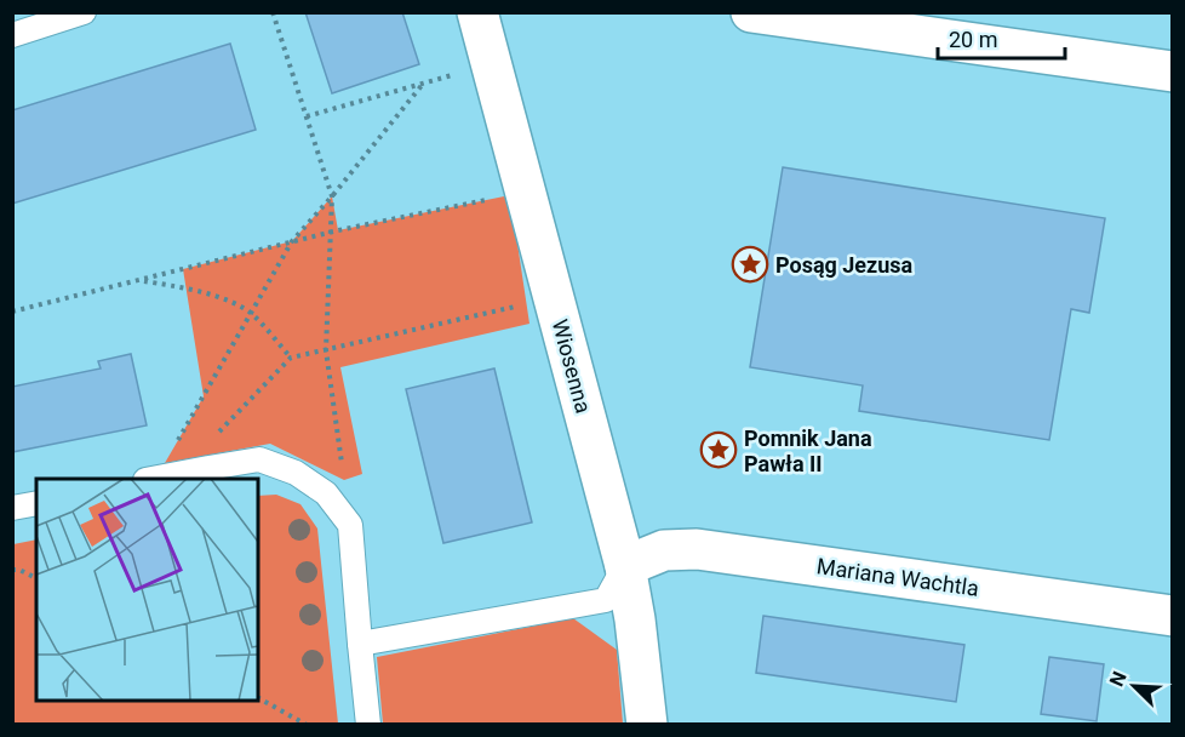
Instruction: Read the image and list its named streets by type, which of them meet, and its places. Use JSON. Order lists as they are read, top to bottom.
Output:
{
  "streets": {
    "street": ["Wiosenna", "Mariana Wachtla"]
  },
  "crossings": [
    ["Wiosenna", "Mariana Wachtla"]
  ],
  "places": {
    "place": ["Posąg Jezusa", "Pomnik Jana Pawła II"]
  },
  "scale_bar": "20 m",
  "north": "top left"
}
